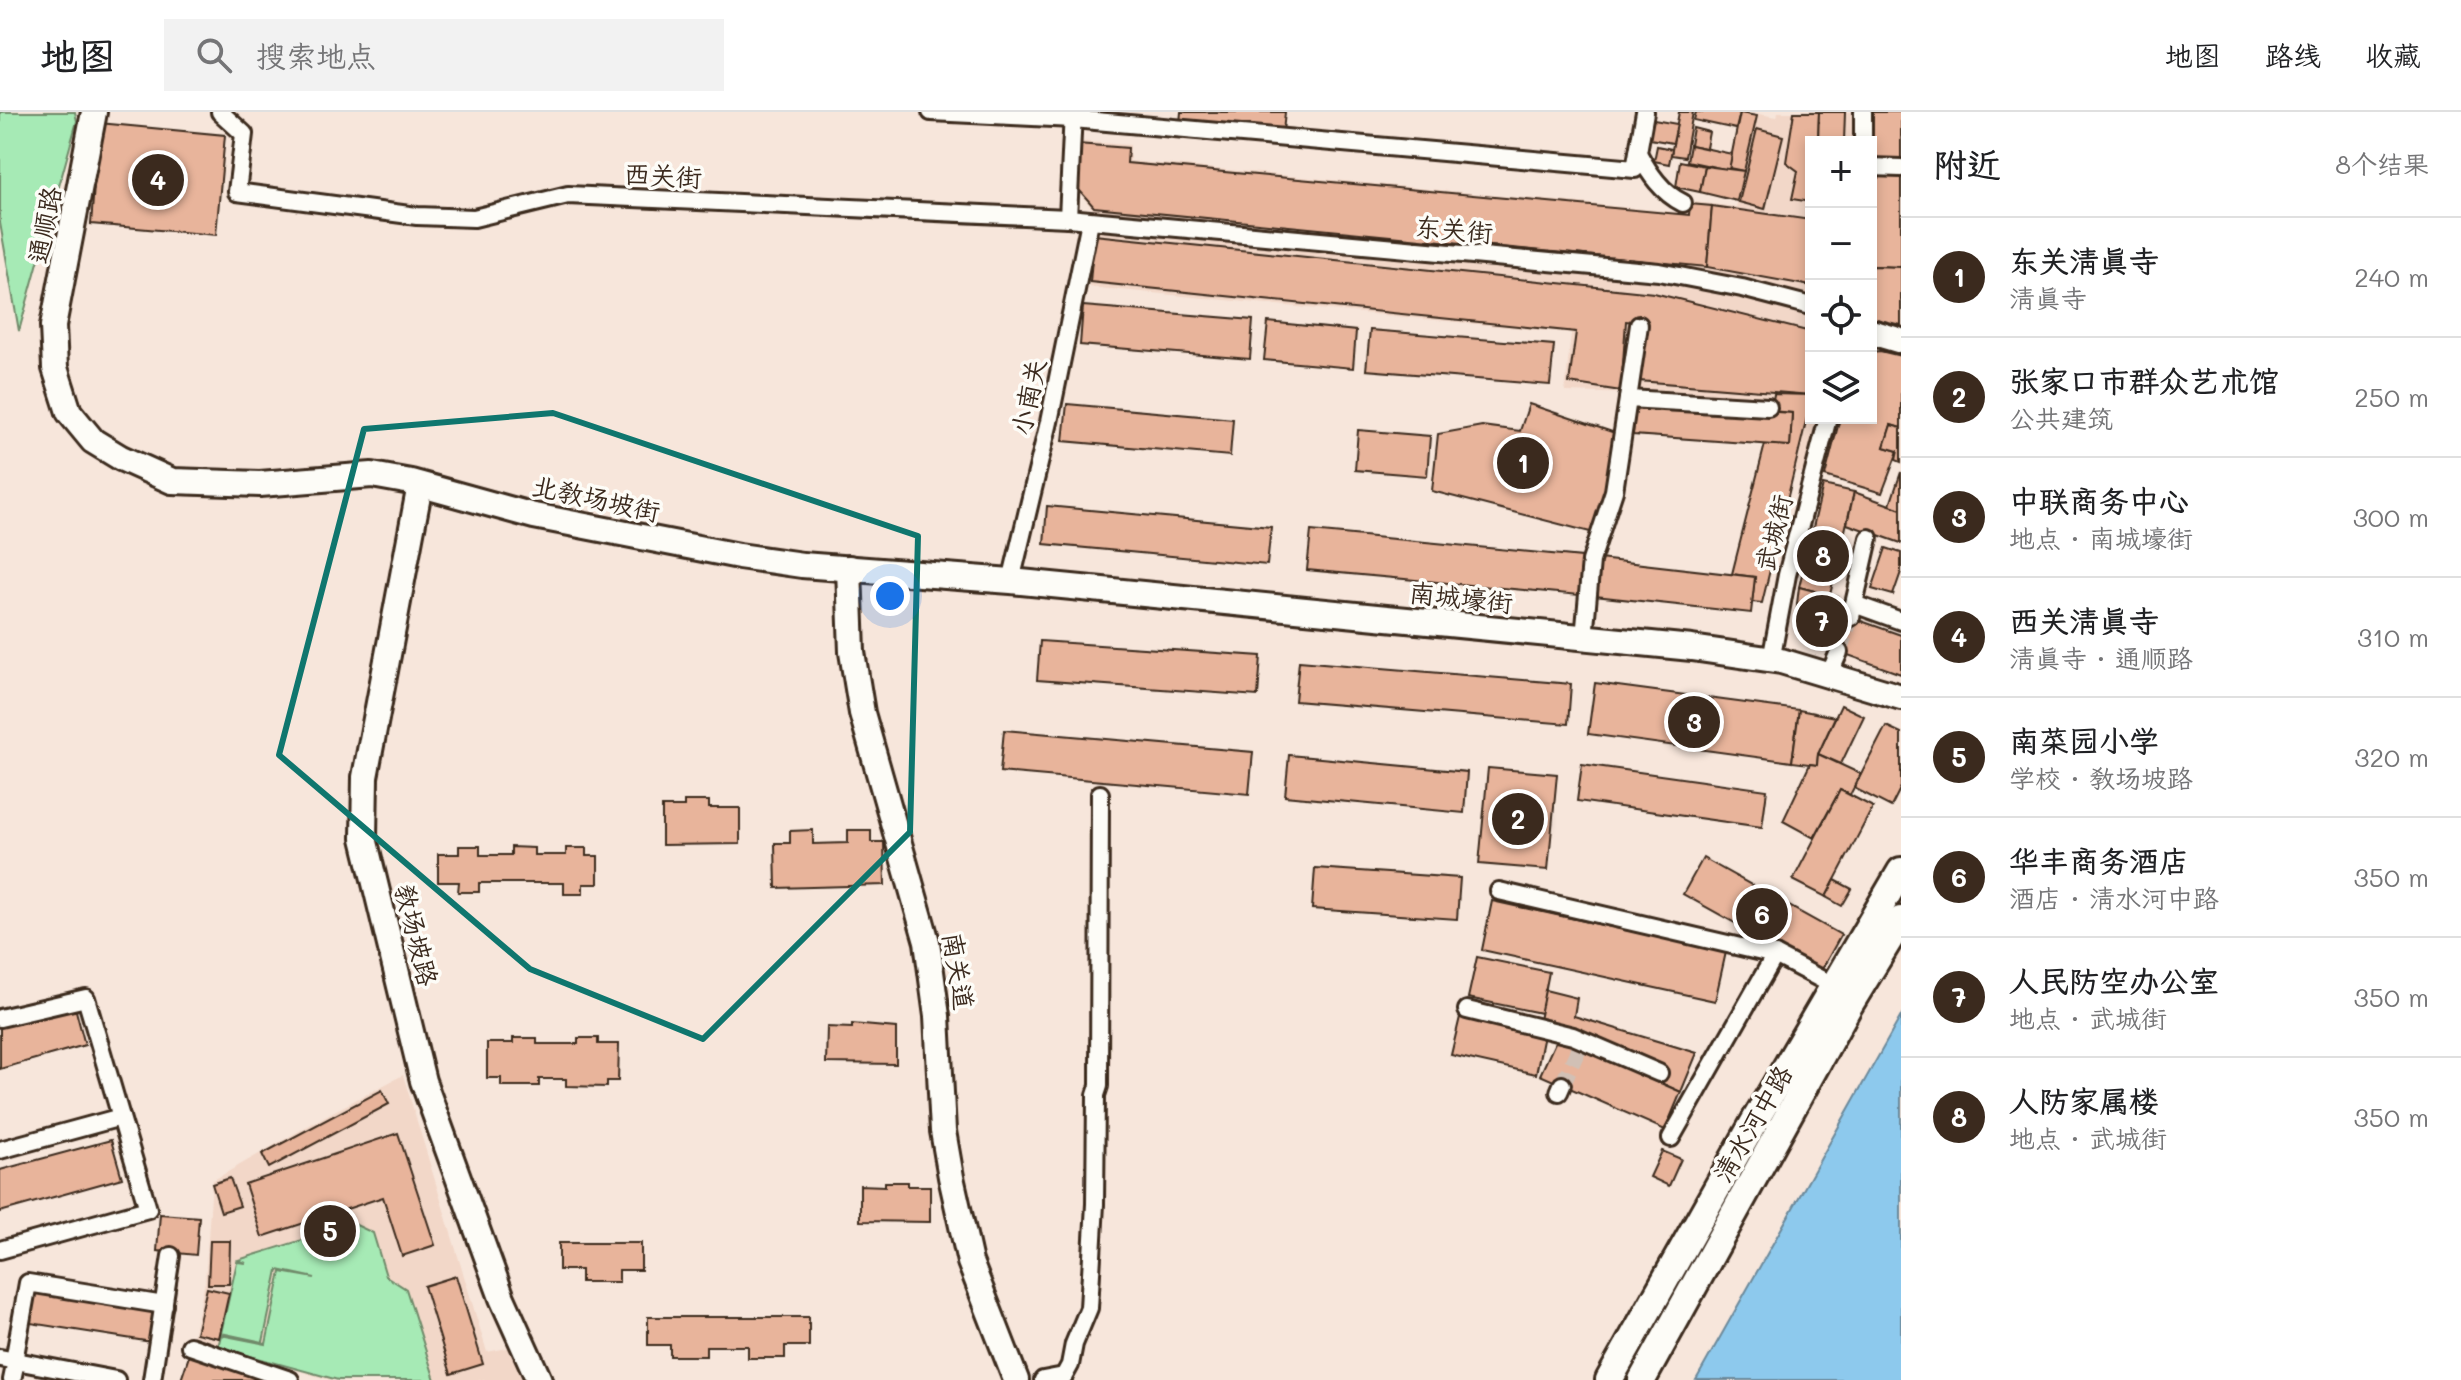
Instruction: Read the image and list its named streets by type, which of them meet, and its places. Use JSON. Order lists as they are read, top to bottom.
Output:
{
  "streets": {
    "main road": ["清水河中路"],
    "street": [
      "西关街",
      "通顺路",
      "东关街",
      "小南关",
      "北教场坡街",
      "武城街",
      "南城壕街",
      "教场坡路",
      "南关道"
    ]
  },
  "crossings": [
    ["西关街", "东关街"],
    ["西关街", "小南关"],
    ["通顺路", "北教场坡街"],
    ["东关街", "小南关"],
    ["小南关", "北教场坡街"],
    ["小南关", "南城壕街"],
    ["北教场坡街", "南城壕街"],
    ["北教场坡街", "教场坡路"],
    ["北教场坡街", "南关道"],
    ["武城街", "南城壕街"]
  ],
  "page": {
    "header": "地图",
    "search": "搜索地点",
    "nav": ["地图", "路线", "收藏"],
    "heading": ["附近", "8个结果"],
    "map_buttons": ["+", "−"],
    "pins": [
      "4",
      "1",
      "8",
      "7",
      "3",
      "2",
      "6",
      "5"
    ],
    "list": [
      {
        "mark": "1",
        "name": "东关清真寺",
        "note": "清真寺",
        "value": "240 m"
      },
      {
        "mark": "2",
        "name": "张家口市群众艺术馆",
        "note": "公共建筑",
        "value": "250 m"
      },
      {
        "mark": "3",
        "name": "中联商务中心",
        "note": "地点 · 南城壕街",
        "value": "300 m"
      },
      {
        "mark": "4",
        "name": "西关清真寺",
        "note": "清真寺 · 通顺路",
        "value": "310 m"
      },
      {
        "mark": "5",
        "name": "南菜园小学",
        "note": "学校 · 教场坡路",
        "value": "320 m"
      },
      {
        "mark": "6",
        "name": "华丰商务酒店",
        "note": "酒店 · 清水河中路",
        "value": "350 m"
      },
      {
        "mark": "7",
        "name": "人民防空办公室",
        "note": "地点 · 武城街",
        "value": "350 m"
      },
      {
        "mark": "8",
        "name": "人防家属楼",
        "note": "地点 · 武城街",
        "value": "350 m"
      }
    ]
  }
}
